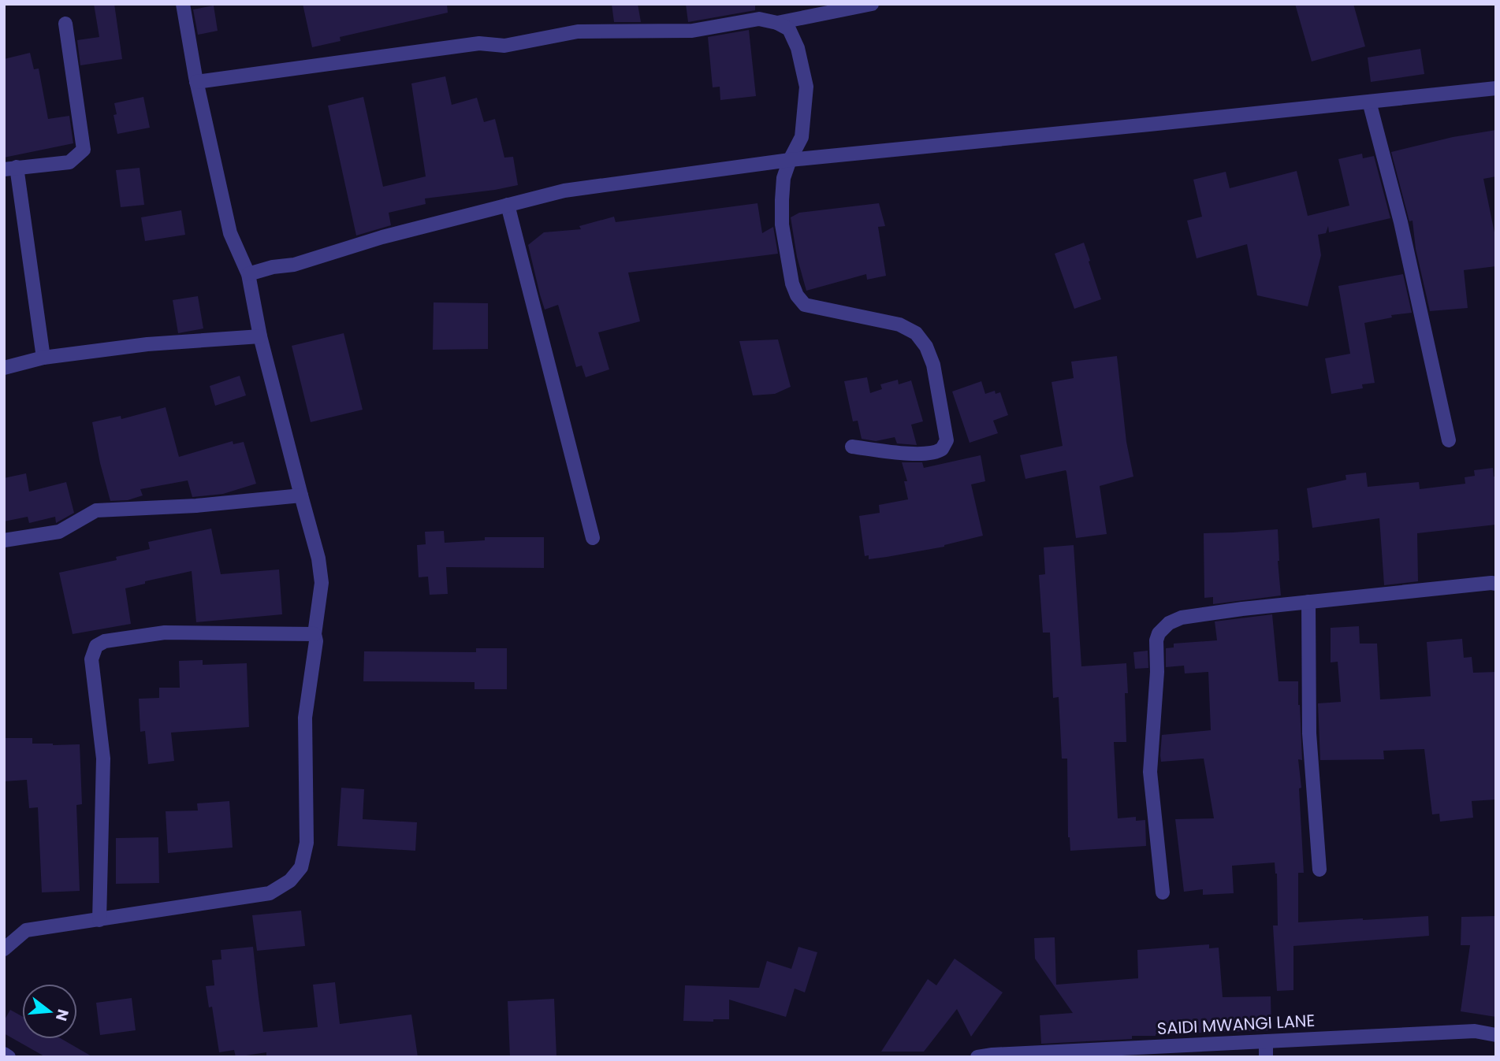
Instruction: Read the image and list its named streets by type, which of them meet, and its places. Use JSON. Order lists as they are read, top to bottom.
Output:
{
  "streets": {
    "street": ["SAIDI MWANGI LANE"]
  },
  "north": "right"
}
